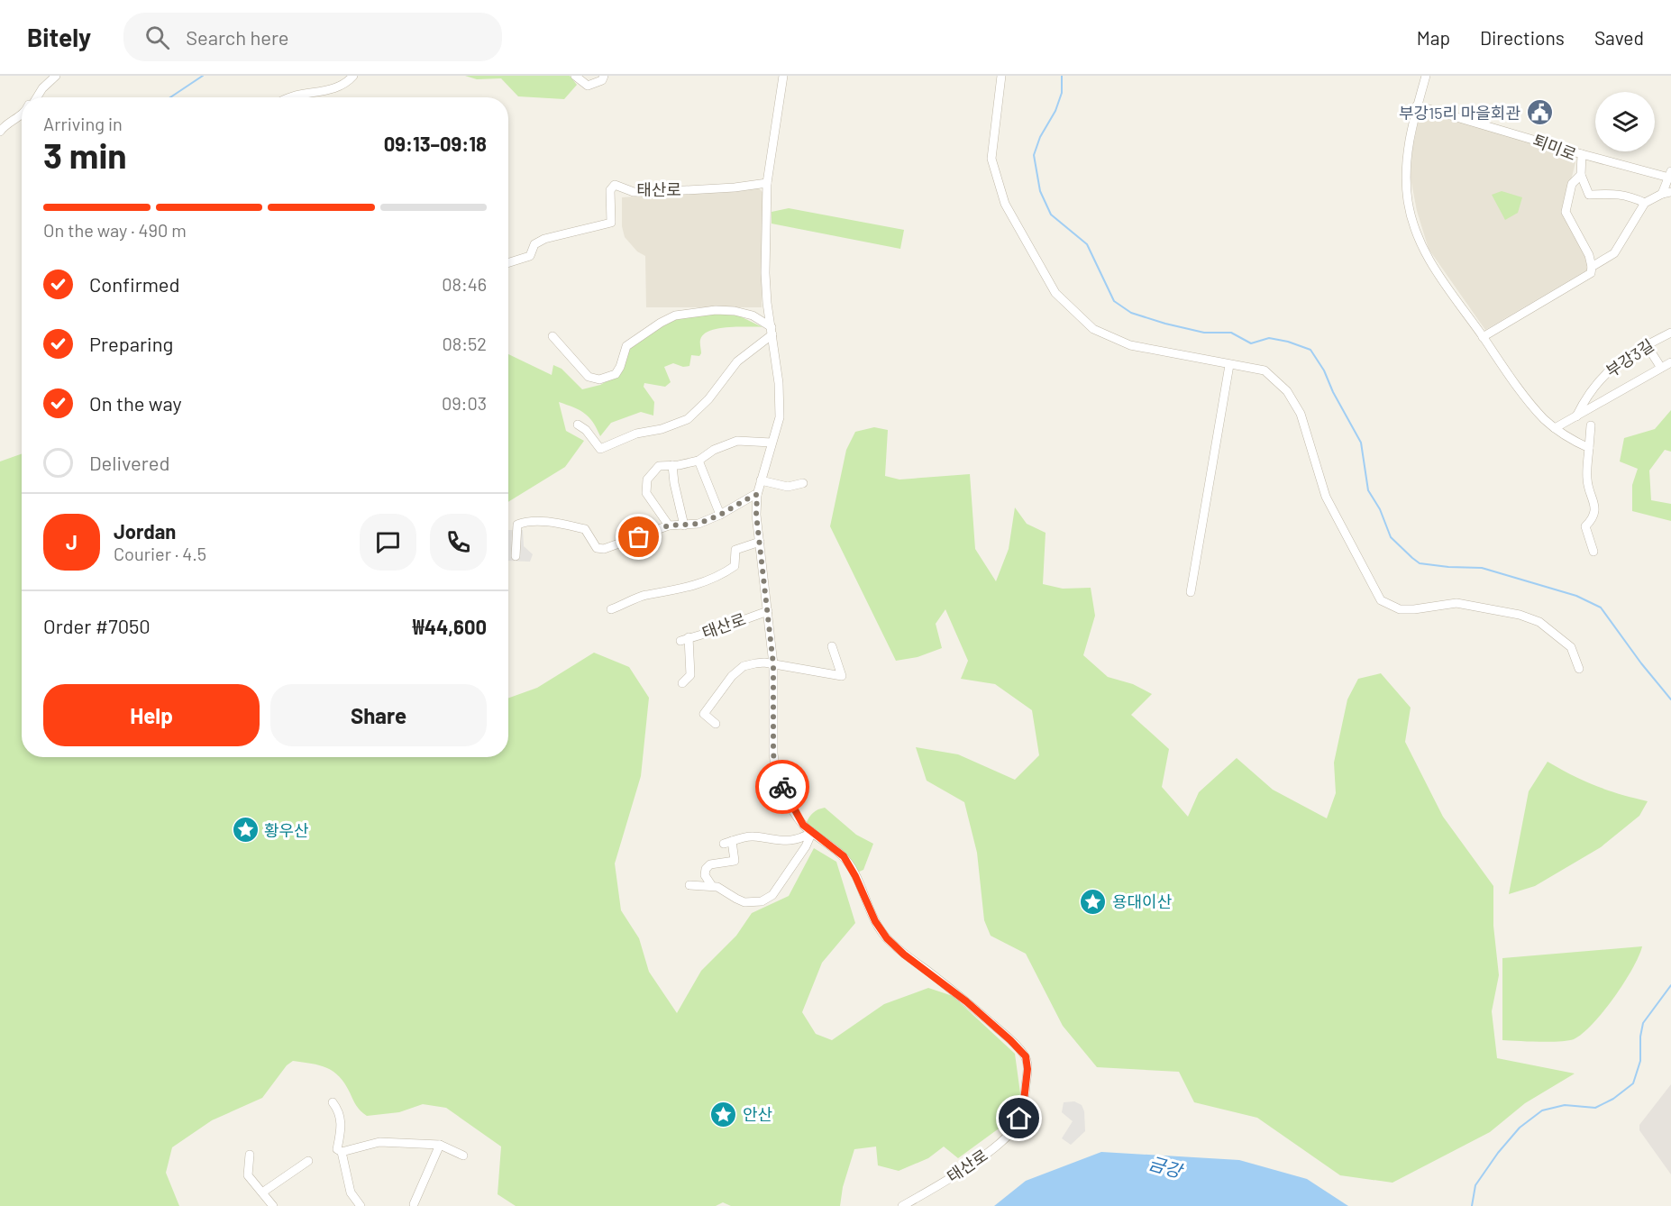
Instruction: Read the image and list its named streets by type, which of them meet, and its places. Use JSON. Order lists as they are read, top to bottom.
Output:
{
  "streets": {
    "street": ["퇴미로", "태산로", "부강3길"]
  },
  "water": ["금강"],
  "places": {
    "public building": ["부강15리 마을회관"],
    "place": ["황우산", "용대이산", "안산"]
  },
  "page": {
    "header": "Bitely",
    "search": "Search here",
    "nav": ["Map", "Directions", "Saved"],
    "heading": ["3 min", "Arriving in", "09:13–09:18"],
    "panel": [
      "Jordan",
      "Courier · 4.5",
      "Order #7050",
      "₩44,600"
    ],
    "bar": "On the way · 490 m",
    "list": [
      ["Confirmed", "08:46"],
      ["Preparing", "08:52"],
      ["On the way", "09:03"],
      "Delivered"
    ],
    "round": "J",
    "buttons": ["Help", "Share"]
  }
}
